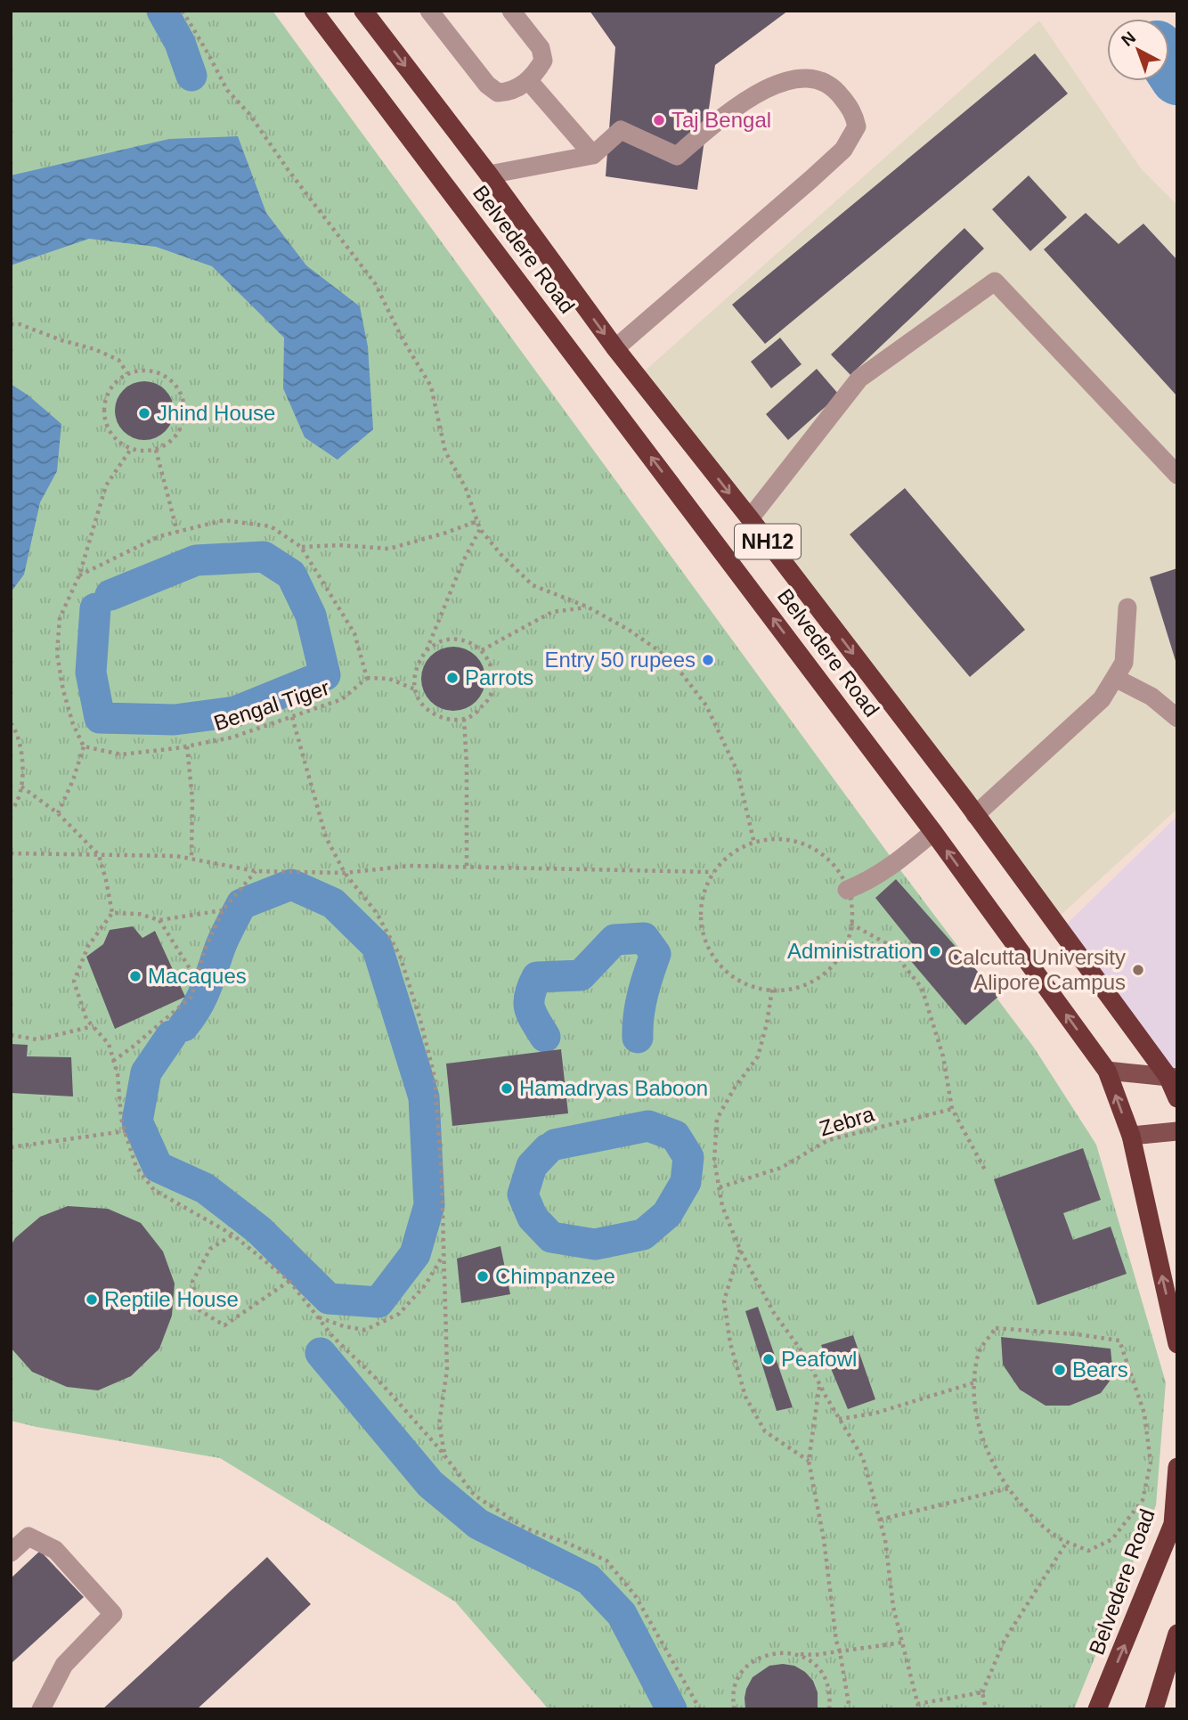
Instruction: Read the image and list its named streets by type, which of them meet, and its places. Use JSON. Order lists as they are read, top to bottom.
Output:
{
  "streets": {
    "highway": ["Belvedere Road", "NH12"],
    "path": ["Bengal Tiger", "Zebra"]
  },
  "places": [
    "Taj Bengal",
    "Jhind House",
    "Entry 50 rupees",
    "Parrots",
    "Administration",
    "Calcutta University Alipore Campus",
    "Macaques",
    "Hamadryas Baboon",
    "Chimpanzee",
    "Reptile House",
    "Peafowl",
    "Bears"
  ],
  "north": "top left"
}
